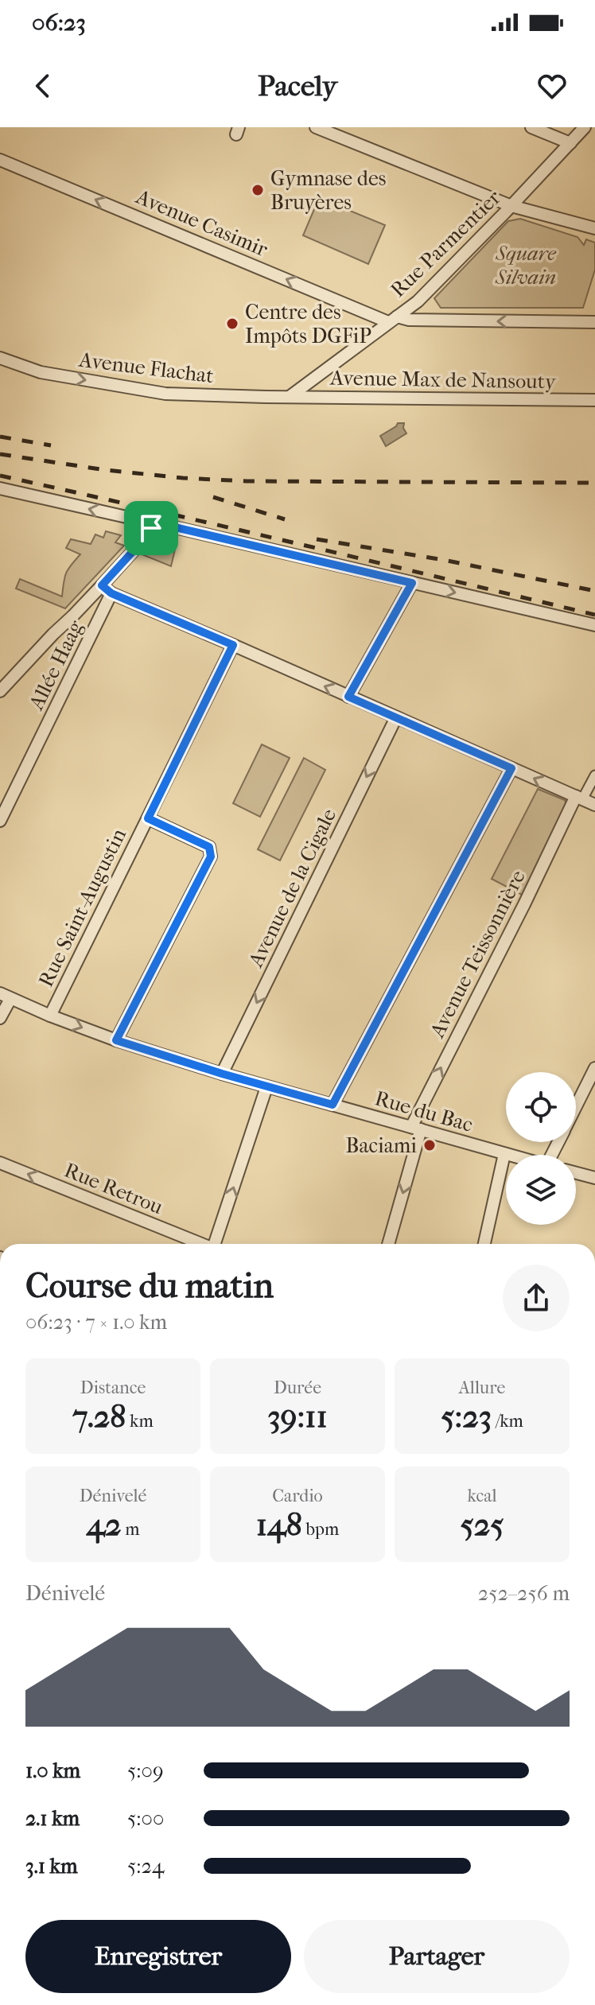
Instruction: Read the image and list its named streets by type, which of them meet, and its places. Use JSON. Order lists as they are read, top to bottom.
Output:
{
  "streets": {
    "street": [
      "Avenue Casimir",
      "Rue Parmentier",
      "Avenue Flachat",
      "Avenue Max de Nansouty",
      "Allée Haag",
      "Avenue de la Cigale",
      "Rue Saint-Augustin",
      "Avenue Teissonnière",
      "Rue du Bac",
      "Rue Retrou"
    ]
  },
  "crossings": [
    ["Avenue Casimir", "Rue Parmentier"],
    ["Rue Parmentier", "Avenue Flachat"],
    ["Rue Parmentier", "Avenue Max de Nansouty"],
    ["Avenue Flachat", "Avenue Max de Nansouty"],
    ["Avenue de la Cigale", "Rue du Bac"],
    ["Rue Saint-Augustin", "Rue du Bac"],
    ["Avenue Teissonnière", "Rue du Bac"]
  ],
  "one_way": [
    "Avenue Casimir",
    "Avenue Flachat",
    "Avenue de la Cigale",
    "Rue Retrou"
  ],
  "parks": ["Square Silvain"],
  "places": ["Gymnase des Bruyères", "Centre des Impôts DGFiP", "Baciami"],
  "page": {
    "status": "06:23",
    "header": "Pacely",
    "heading": ["Course du matin", "06:23 · 7 × 1.0 km"],
    "stats": [
      ["Distance", "7.28 km"],
      ["Durée", "39:11"],
      ["Allure", "5:23 /km"],
      ["Dénivelé", "42 m"],
      ["Cardio", "148 bpm"],
      ["kcal", "525"]
    ],
    "chart": ["Dénivelé", "252–256 m"],
    "list": [
      {
        "name": "1.0 km",
        "note": "5:09"
      },
      {
        "name": "2.1 km",
        "note": "5:00"
      },
      {
        "name": "3.1 km",
        "note": "5:24"
      }
    ],
    "buttons": ["Enregistrer", "Partager"]
  }
}
